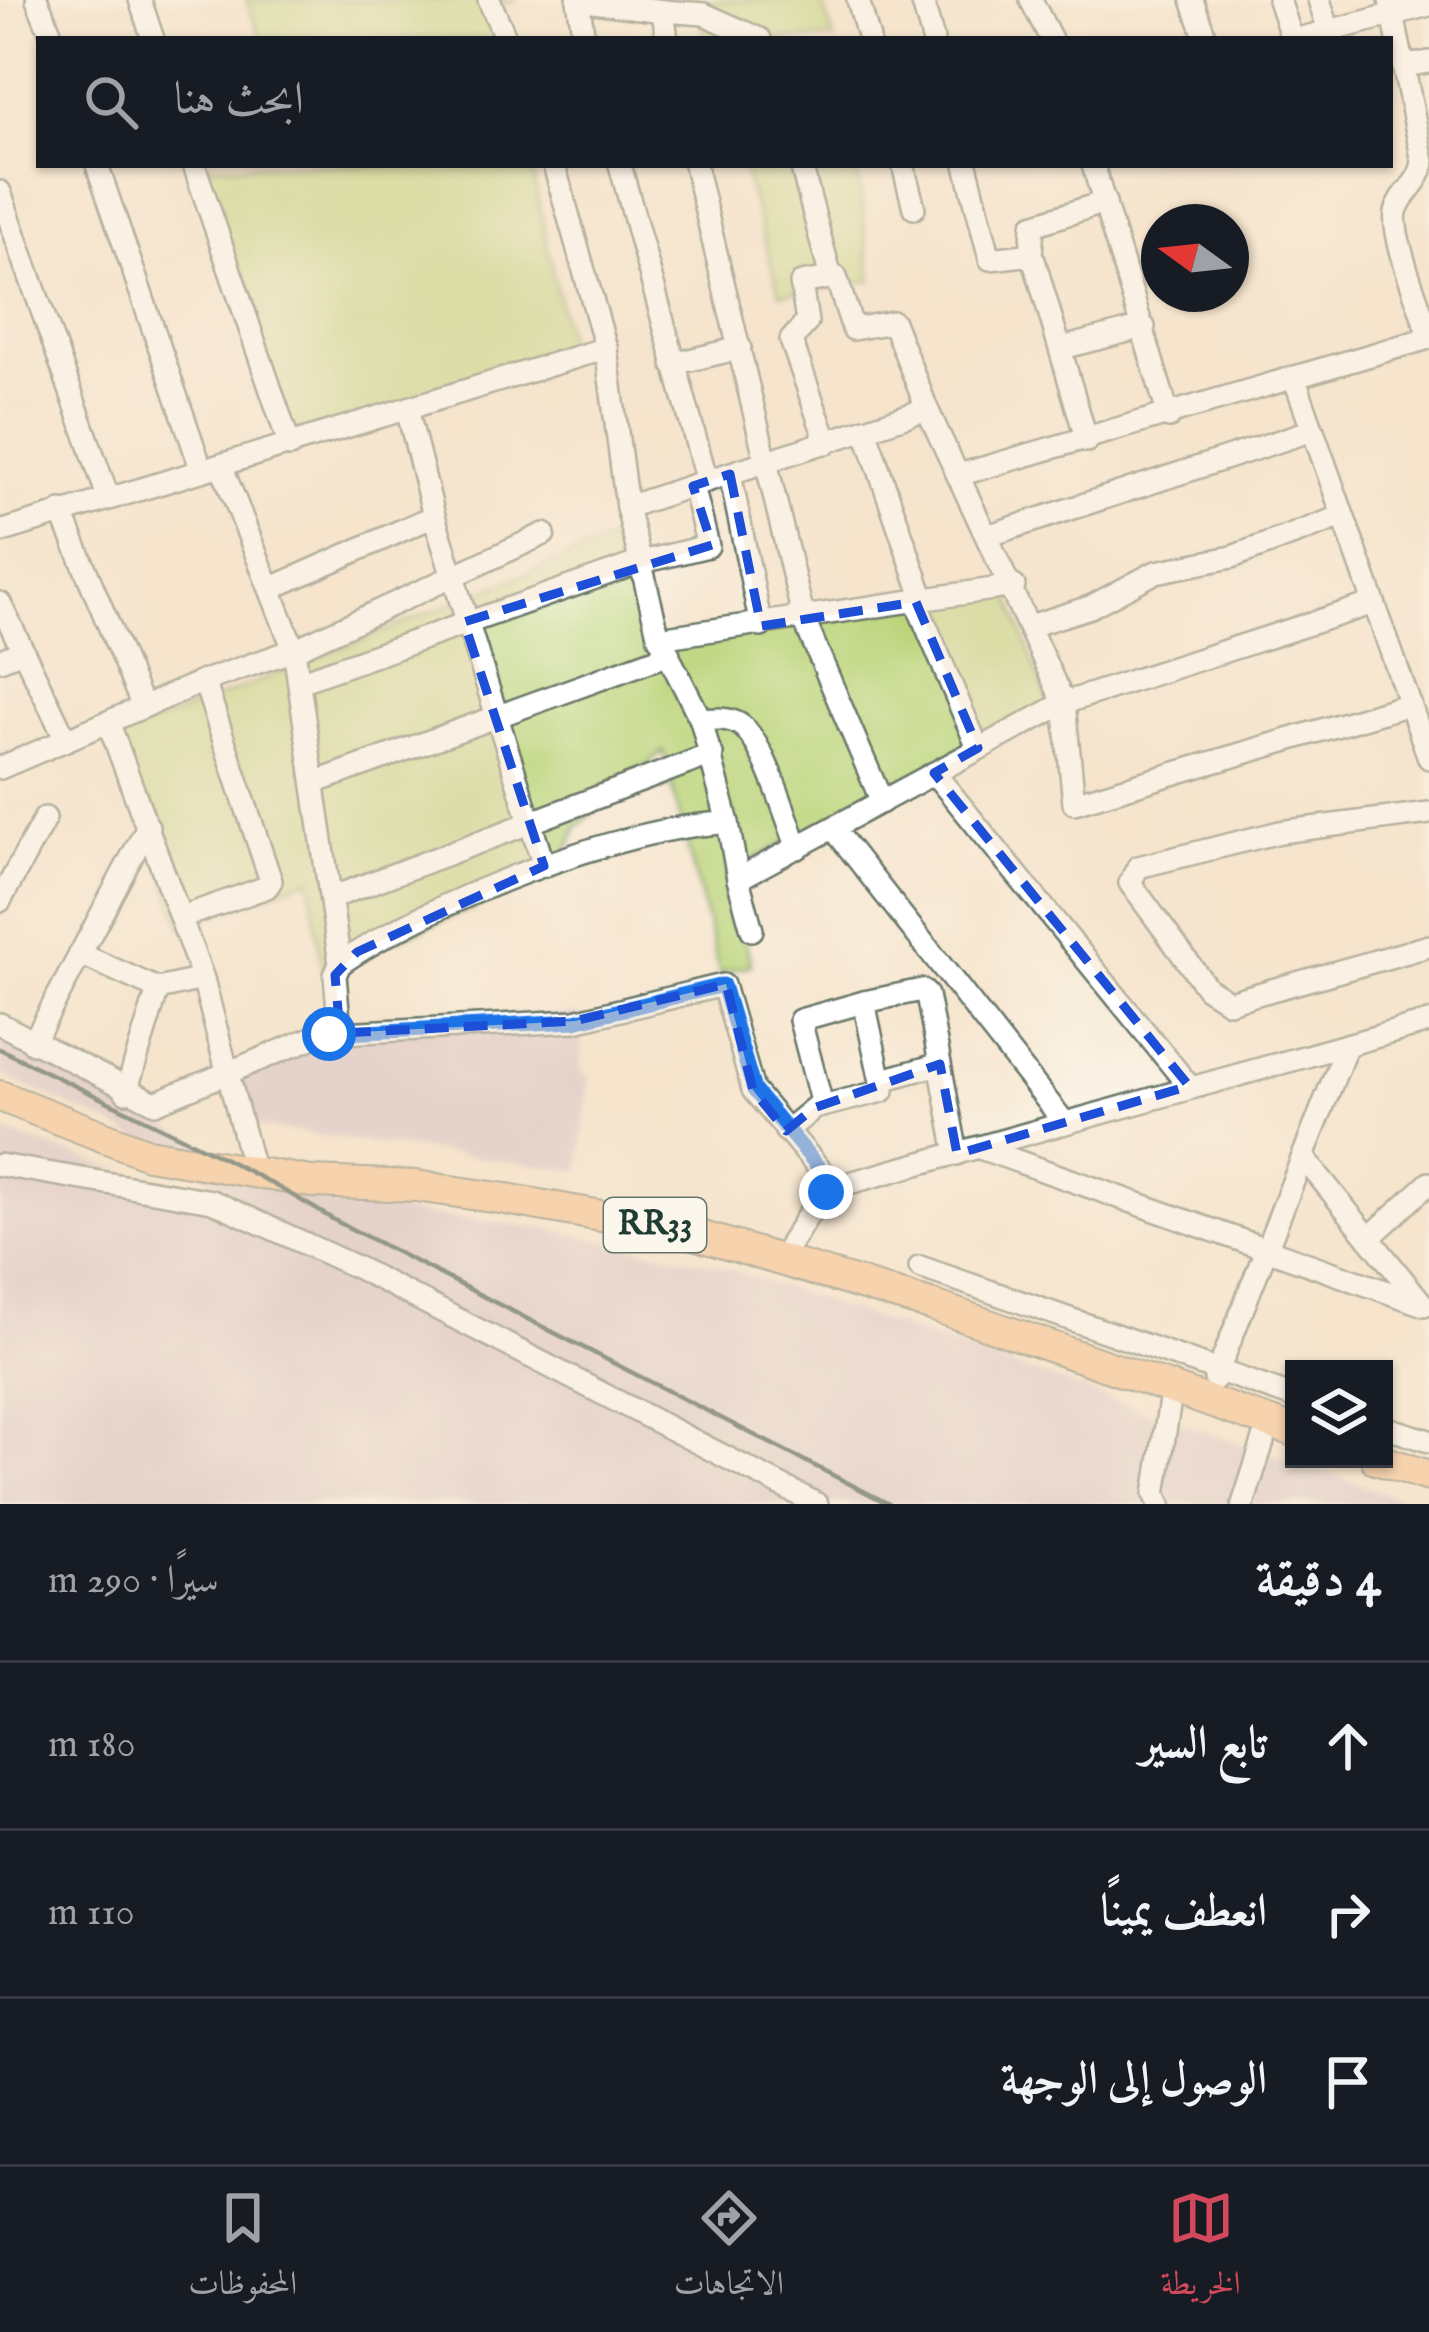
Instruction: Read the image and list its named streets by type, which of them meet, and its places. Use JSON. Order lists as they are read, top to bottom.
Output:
{
  "streets": {
    "highway": ["RR33"]
  },
  "north": "left",
  "page": {
    "search": "ابحث هنا",
    "heading": ["4 دقيقة", "سيرًا · 290 m"],
    "list": [
      ["تابع السير", "180 m"],
      ["انعطف يمينًا", "110 m"],
      "الوصول إلى الوجهة"
    ],
    "nav": ["الخريطة", "الاتجاهات", "المحفوظات"]
  }
}
